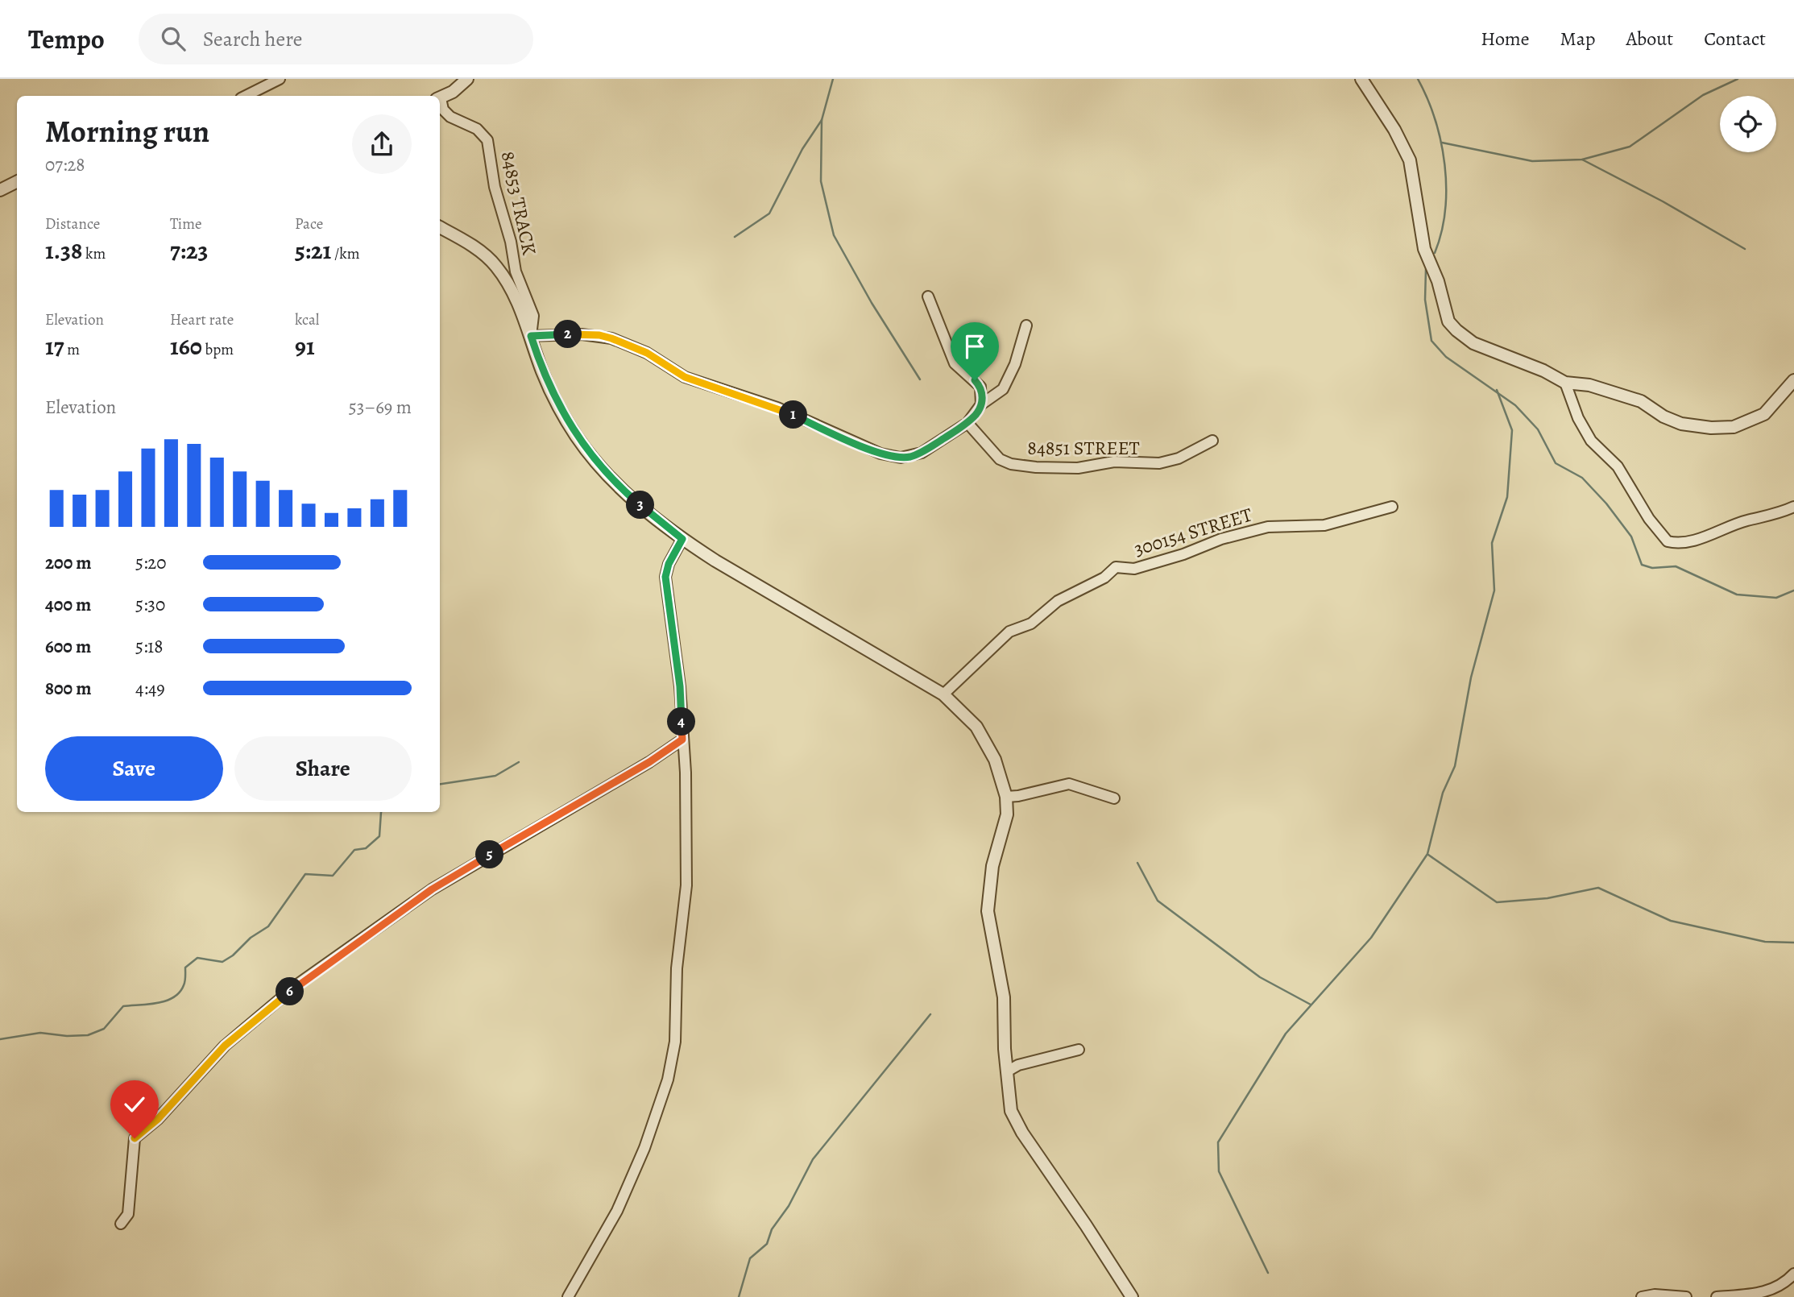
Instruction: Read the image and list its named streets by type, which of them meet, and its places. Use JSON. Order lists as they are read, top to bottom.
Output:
{
  "streets": {
    "street": ["84853 TRACK", "84851 STREET", "300154 STREET"]
  },
  "page": {
    "header": "Tempo",
    "search": "Search here",
    "nav": [
      "Home",
      "Map",
      "About",
      "Contact"
    ],
    "heading": ["Morning run", "07:28"],
    "stats": [
      ["Distance", "1.38 km"],
      ["Time", "7:23"],
      ["Pace", "5:21 /km"],
      ["Elevation", "17 m"],
      ["Heart rate", "160 bpm"],
      ["kcal", "91"]
    ],
    "pins": [
      "2",
      "1",
      "3",
      "4",
      "5",
      "6"
    ],
    "chart": ["Elevation", "53–69 m"],
    "list": [
      {
        "name": "200 m",
        "note": "5:20"
      },
      {
        "name": "400 m",
        "note": "5:30"
      },
      {
        "name": "600 m",
        "note": "5:18"
      },
      {
        "name": "800 m",
        "note": "4:49"
      }
    ],
    "buttons": ["Save", "Share"]
  }
}
